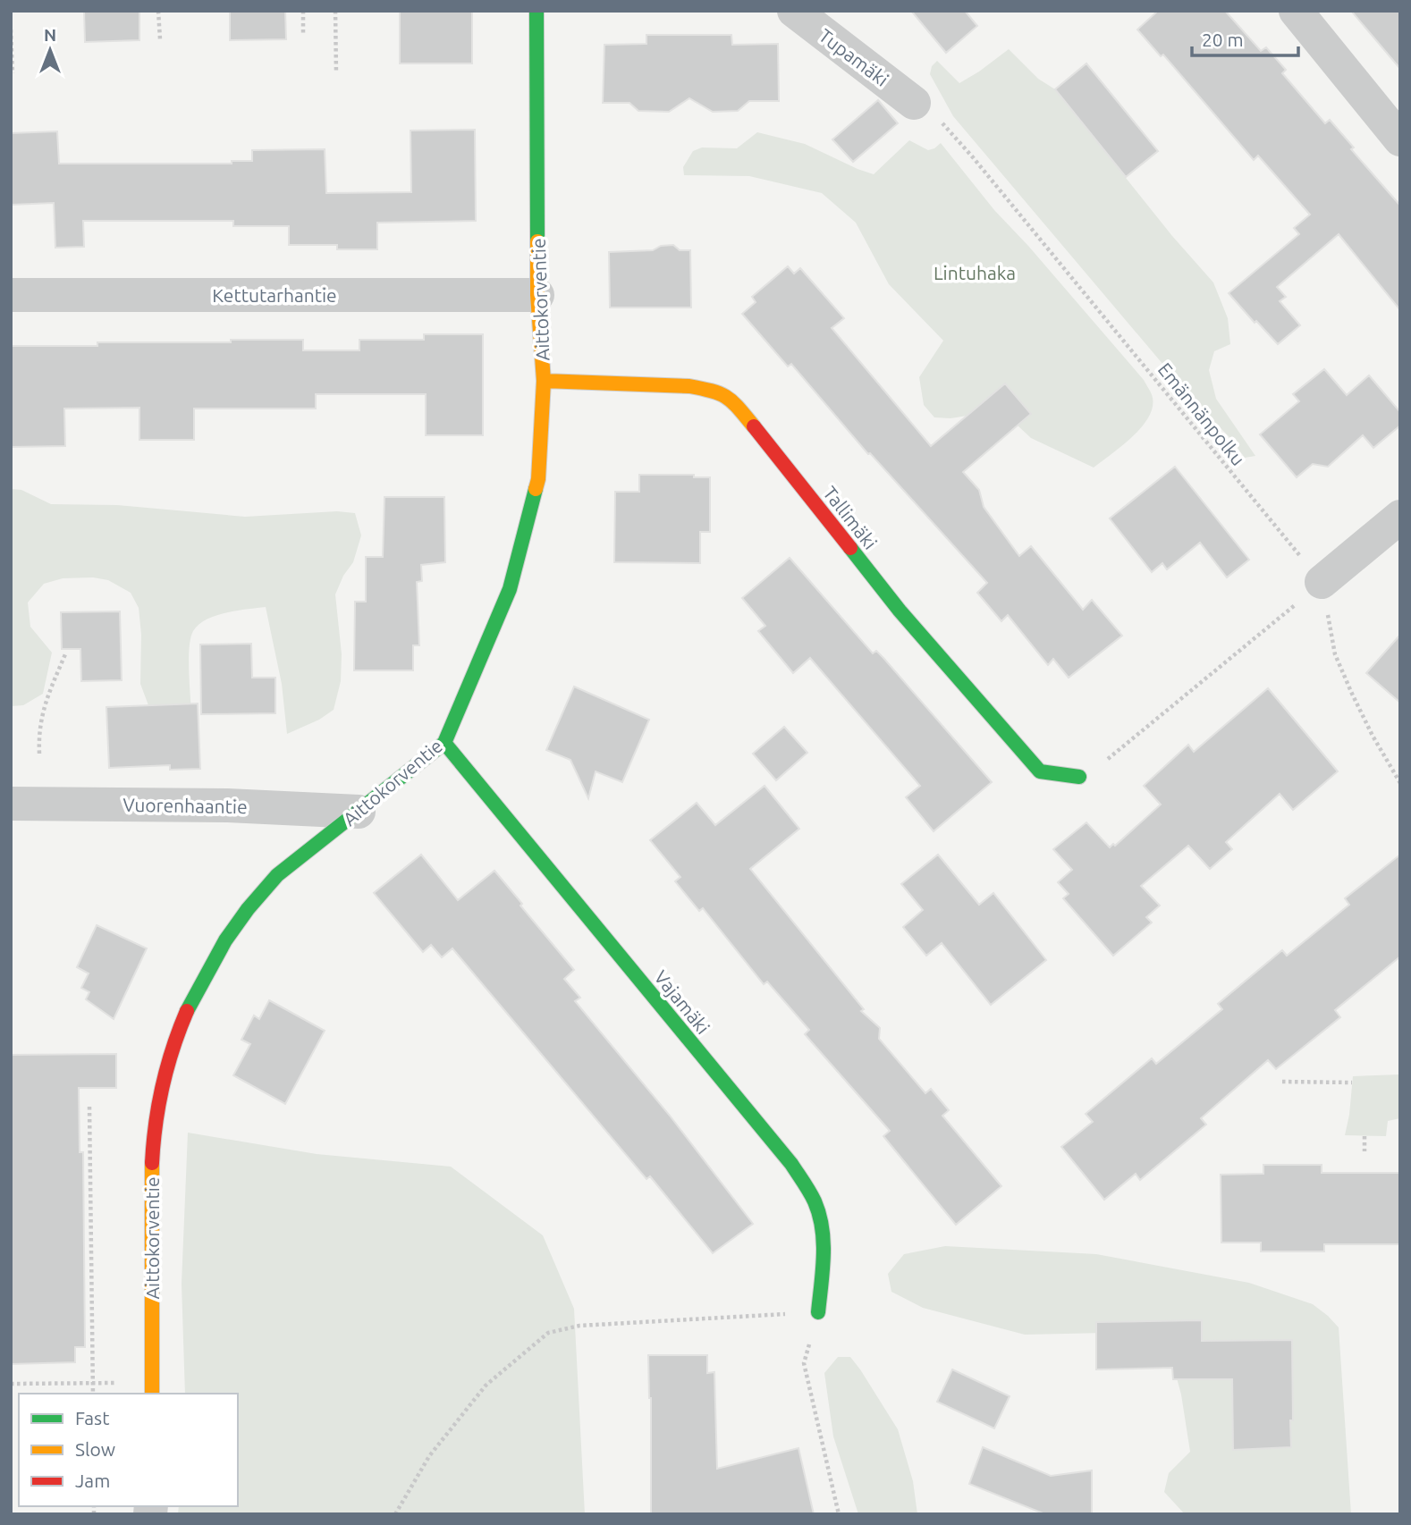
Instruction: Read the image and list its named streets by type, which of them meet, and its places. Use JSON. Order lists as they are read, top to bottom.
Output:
{
  "streets": {
    "street": [
      "Tupamäki",
      "Kettutarhantie",
      "Aittokorventie",
      "Tallimäki",
      "Vuorenhaantie",
      "Vajamäki"
    ],
    "path": ["Emännänpolku"]
  },
  "crossings": [
    ["Tupamäki", "Emännänpolku"],
    ["Kettutarhantie", "Aittokorventie"],
    ["Aittokorventie", "Tallimäki"],
    ["Aittokorventie", "Vuorenhaantie"],
    ["Aittokorventie", "Vajamäki"]
  ],
  "parks": ["Lintuhaka"],
  "legend": ["Fast", "Slow", "Jam"],
  "scale_bar": "20 m",
  "north": "top"
}
